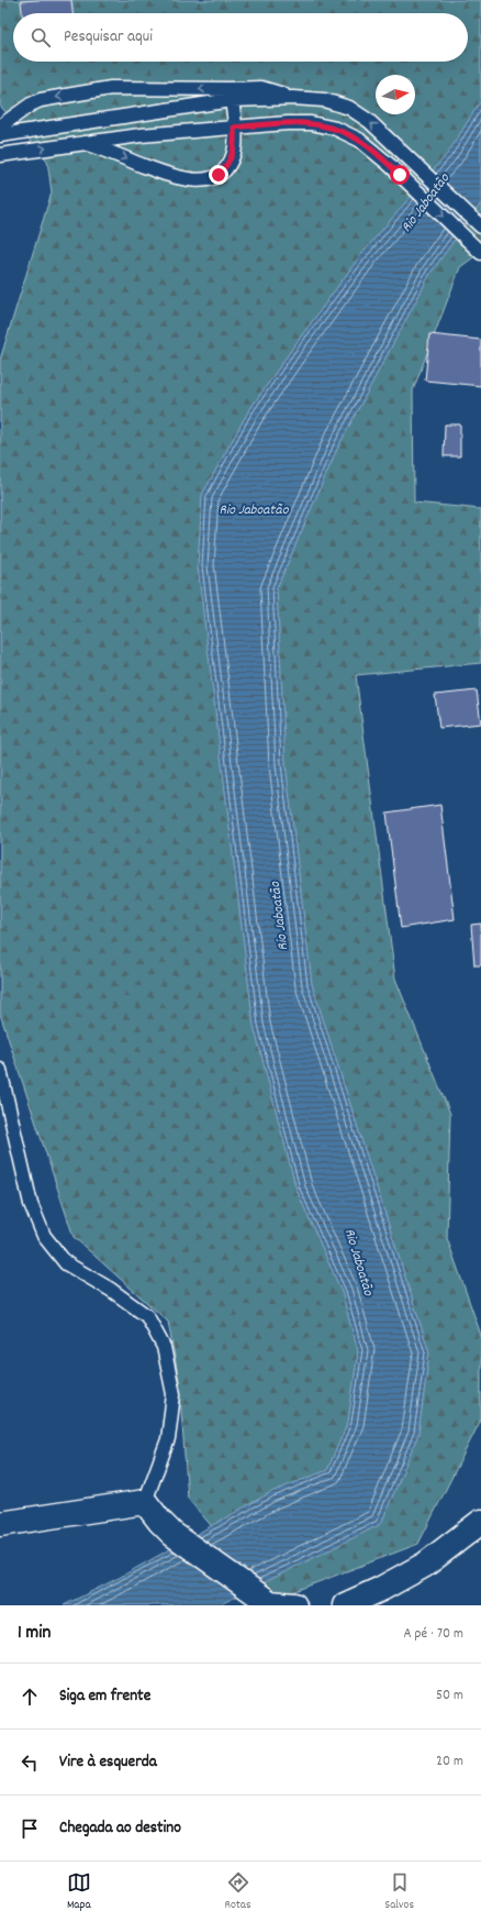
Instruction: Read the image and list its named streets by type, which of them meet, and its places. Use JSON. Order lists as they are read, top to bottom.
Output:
{
  "water": ["Rio Jaboatão"],
  "north": "right",
  "page": {
    "search": "Pesquisar aqui",
    "heading": ["1 min", "A pé · 70 m"],
    "list": [
      ["Siga em frente", "50 m"],
      ["Vire à esquerda", "20 m"],
      "Chegada ao destino"
    ],
    "nav": ["Mapa", "Rotas", "Salvos"]
  }
}
